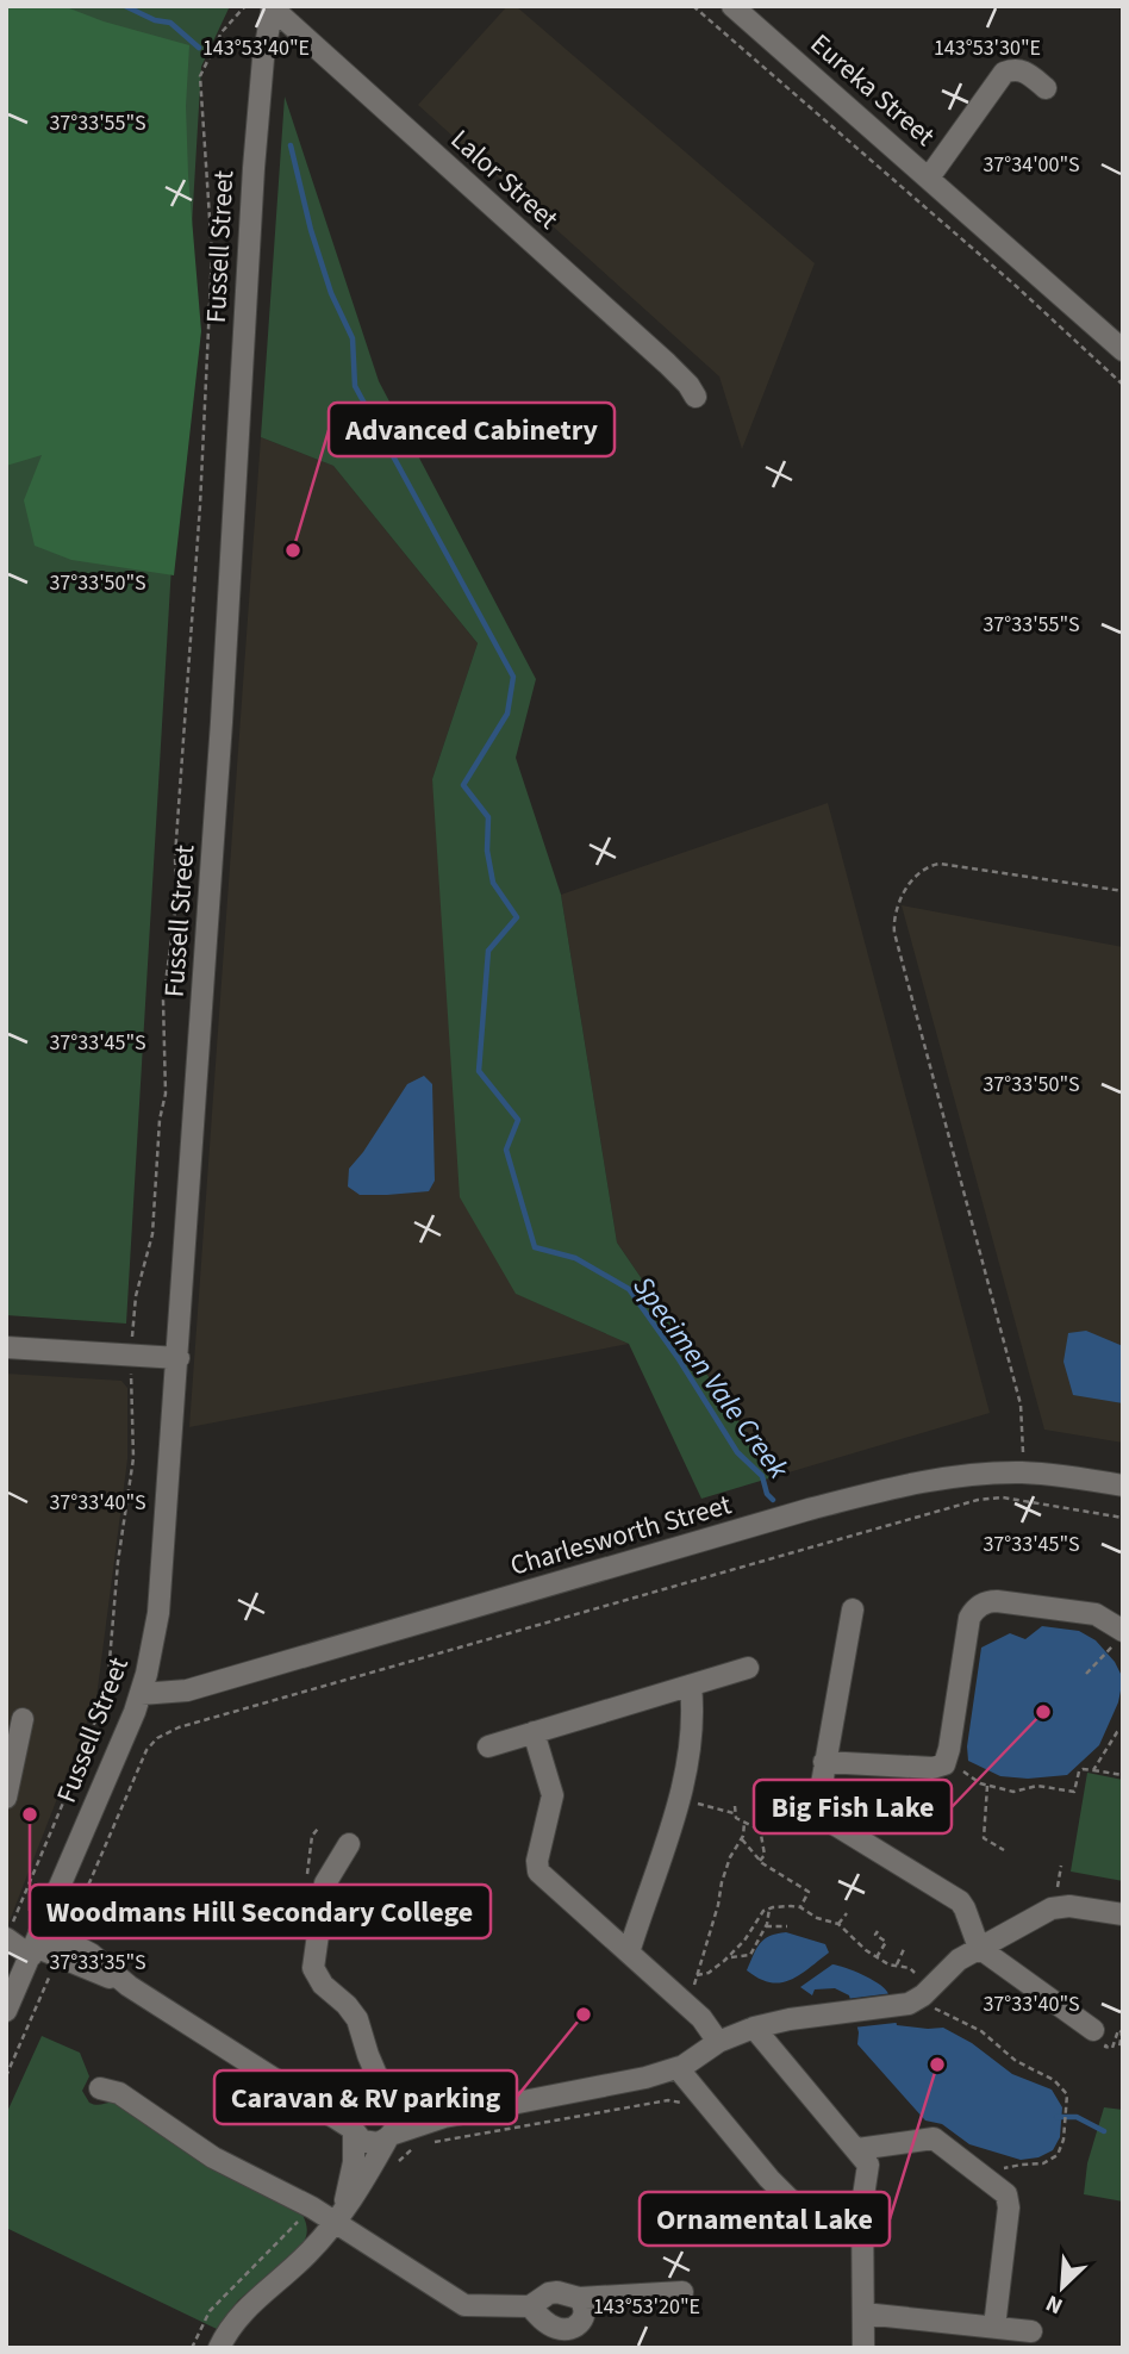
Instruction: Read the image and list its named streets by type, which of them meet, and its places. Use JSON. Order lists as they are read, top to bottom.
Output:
{
  "streets": {
    "street": [
      "Eureka Street",
      "Lalor Street",
      "Fussell Street",
      "Charlesworth Street"
    ]
  },
  "crossings": [
    ["Lalor Street", "Fussell Street"],
    ["Fussell Street", "Charlesworth Street"]
  ],
  "water": ["Specimen Vale Creek"],
  "places": [
    "Advanced Cabinetry",
    "Big Fish Lake",
    "Woodmans Hill Secondary College",
    "Caravan & RV parking",
    "Ornamental Lake"
  ],
  "north": "bottom left",
  "coordinates": [
    "143°53'40\"E",
    "143°53'30\"E",
    "37°33'55\"S",
    "37°34'00\"S",
    "37°33'50\"S",
    "37°33'45\"S",
    "37°33'40\"S",
    "37°33'35\"S",
    "143°53'20\"E"
  ]
}
